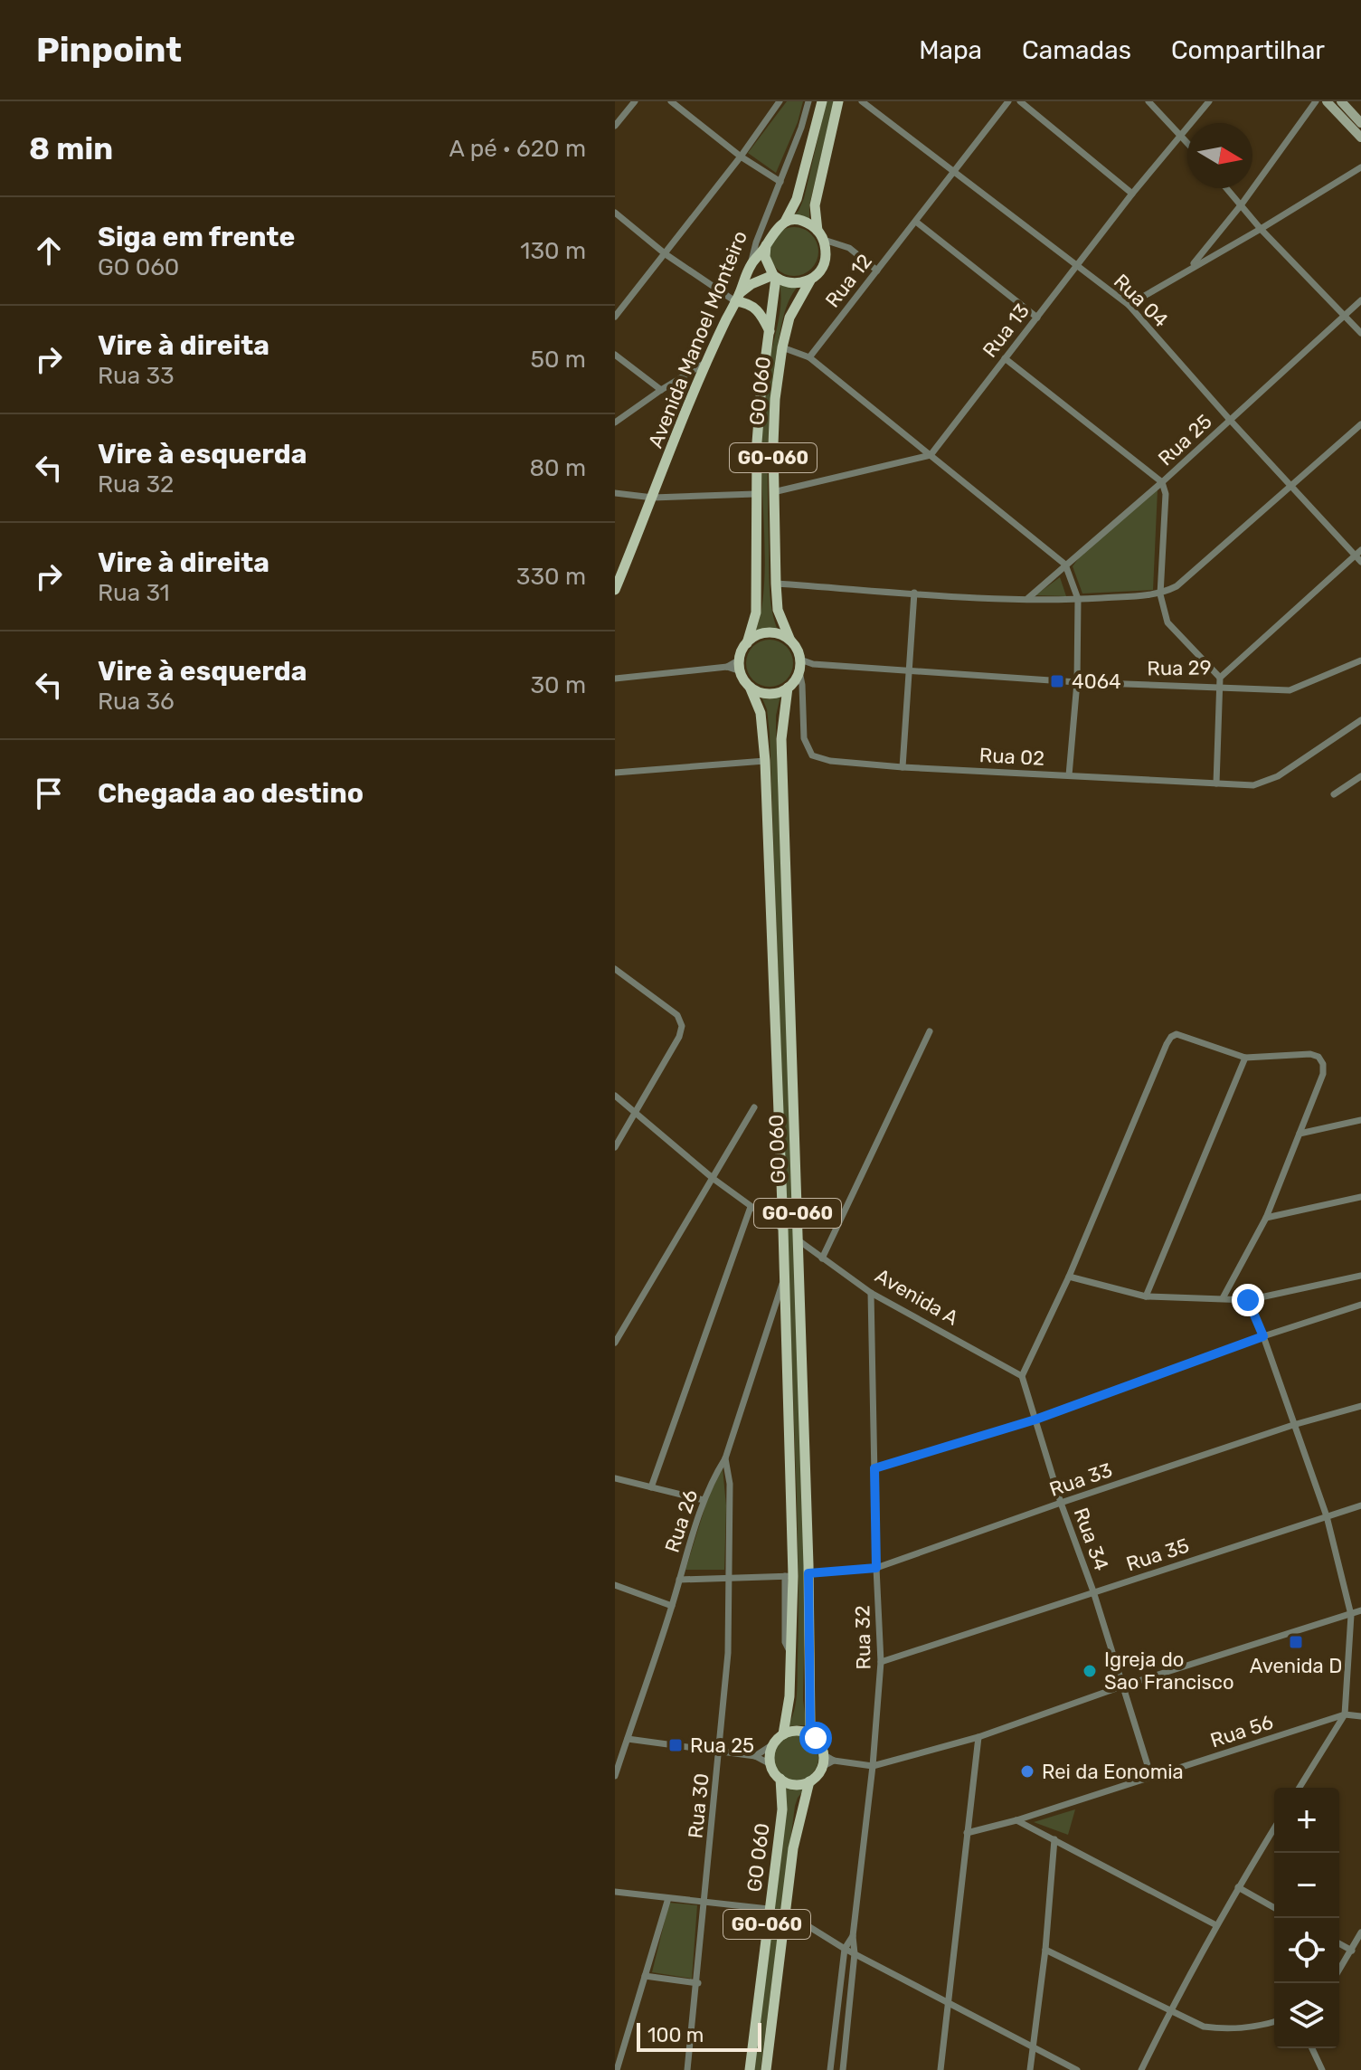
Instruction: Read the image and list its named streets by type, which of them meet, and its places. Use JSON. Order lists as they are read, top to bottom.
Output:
{
  "streets": {
    "main road": ["Avenida Manoel Monteiro", "GO 060", "GO-060"],
    "street": [
      "Rua 12",
      "Rua 04",
      "Rua 13",
      "Rua 25",
      "Rua 29",
      "Rua 02",
      "Avenida A",
      "Rua 33",
      "Rua 26",
      "Rua 34",
      "Rua 35",
      "Rua 32",
      "Rua 56",
      "Rua 30"
    ]
  },
  "crossings": [
    ["Rua 12", "Rua 04"],
    ["Rua 04", "Rua 13"],
    ["Rua 04", "Rua 25"],
    ["Rua 04", "Rua 29"],
    ["GO 060", "GO-060"],
    ["GO 060", "Rua 29"],
    ["GO 060", "Rua 02"],
    ["GO 060", "Avenida A"],
    ["GO 060", "Rua 33"],
    ["GO 060", "Rua 26"],
    ["Rua 25", "Rua 02"],
    ["GO-060", "Rua 29"],
    ["GO-060", "Rua 02"],
    ["Rua 29", "Rua 02"],
    ["Avenida A", "Rua 34"],
    ["Avenida A", "Rua 32"],
    ["Rua 33", "Rua 34"],
    ["Rua 33", "Rua 32"],
    ["Rua 26", "Rua 30"],
    ["Rua 34", "Rua 35"],
    ["Rua 34", "Rua 56"],
    ["Rua 35", "Rua 32"]
  ],
  "places": {
    "transit": ["4064", "Avenida D", "Rua 25"],
    "other": ["Igreja do Sao Francisco", "Rei da Eonomia"]
  },
  "scale_bar": "100 m",
  "north": "right",
  "page": {
    "header": "Pinpoint",
    "nav": ["Mapa", "Camadas", "Compartilhar"],
    "heading": ["8 min", "A pé · 620 m"],
    "list": [
      ["Siga em frente", "GO 060", "130 m"],
      ["Vire à direita", "Rua 33", "50 m"],
      ["Vire à esquerda", "Rua 32", "80 m"],
      ["Vire à direita", "Rua 31", "330 m"],
      ["Vire à esquerda", "Rua 36", "30 m"],
      "Chegada ao destino"
    ],
    "map_buttons": ["+", "−"],
    "scale": "100 m"
  }
}
